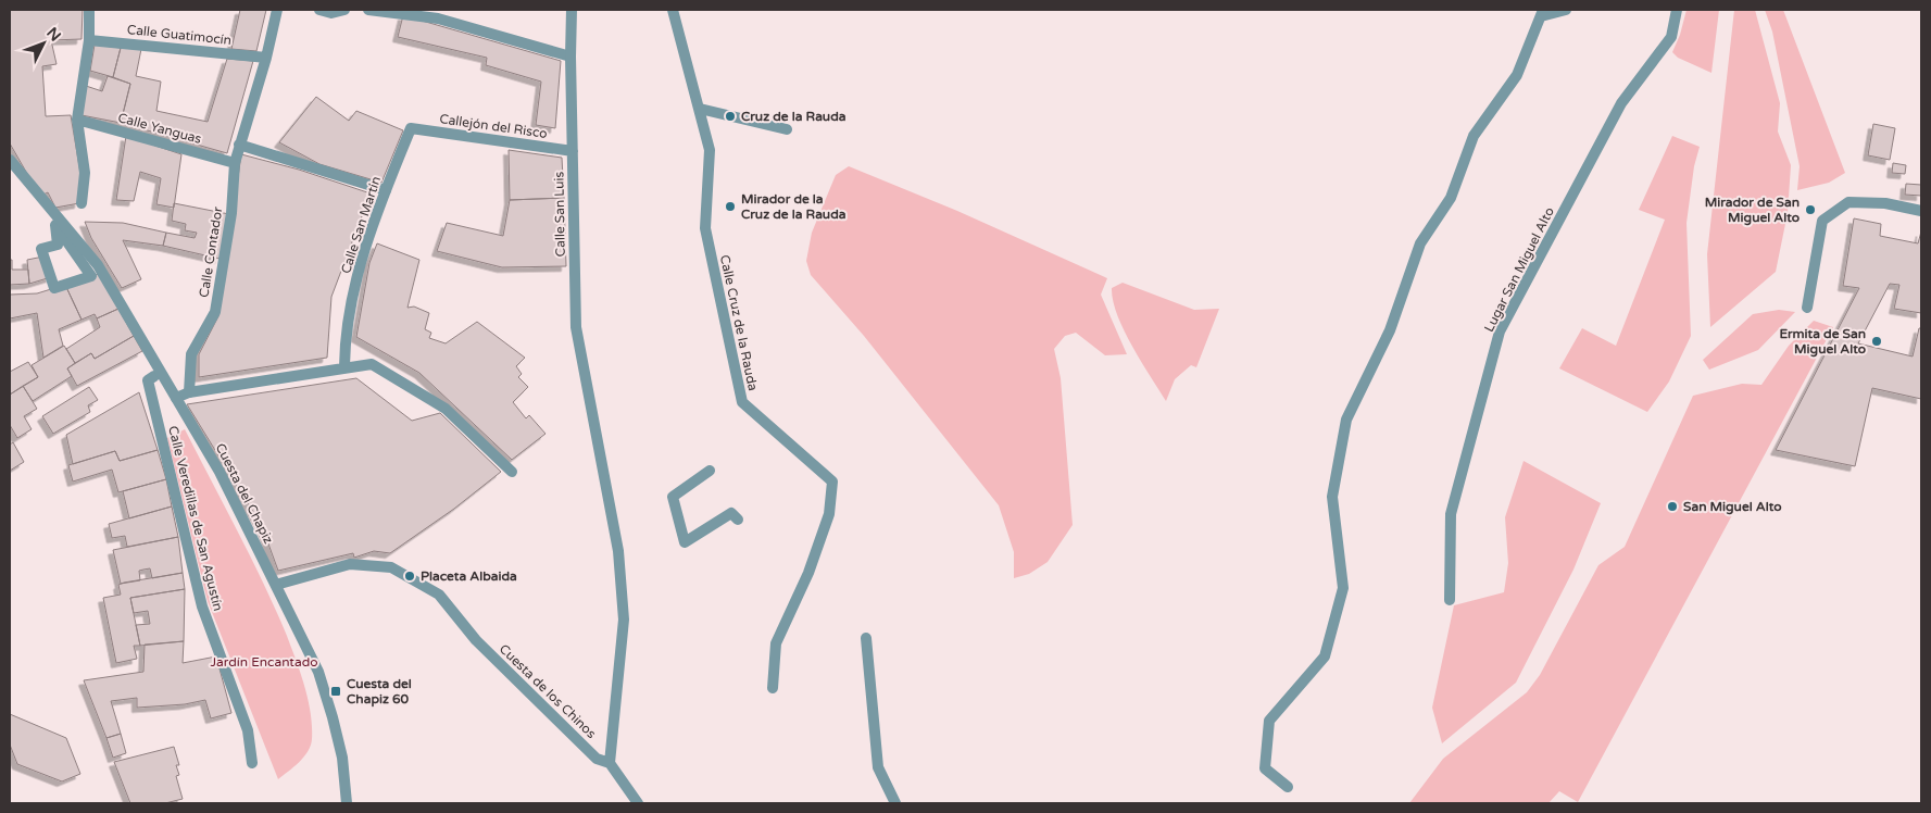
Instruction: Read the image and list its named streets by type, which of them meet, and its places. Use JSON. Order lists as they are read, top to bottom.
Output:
{
  "streets": {
    "street": [
      "Calle Guatimocín",
      "Callejón del Risco",
      "Calle Yanguas",
      "Calle San Luis",
      "Calle San Martín",
      "Calle Contador",
      "Lugar San Miguel Alto",
      "Calle Cruz de la Rauda",
      "Cuesta del Chapiz",
      "Calle Veredillas de San Agustín",
      "Cuesta de los Chinos"
    ]
  },
  "crossings": [
    ["Callejón del Risco", "Calle San Luis"],
    ["Callejón del Risco", "Calle San Martín"],
    ["Calle Yanguas", "Calle Contador"],
    ["Calle San Luis", "Cuesta de los Chinos"],
    ["Cuesta del Chapiz", "Cuesta de los Chinos"]
  ],
  "parks": ["Jardín Encantado"],
  "places": {
    "other": [
      "Cruz de la Rauda",
      "Mirador de la Cruz de la Rauda",
      "Mirador de San Miguel Alto",
      "Ermita de San Miguel Alto",
      "San Miguel Alto",
      "Placeta Albaida"
    ],
    "transit": ["Cuesta del Chapiz 60"]
  },
  "north": "top right"
}
